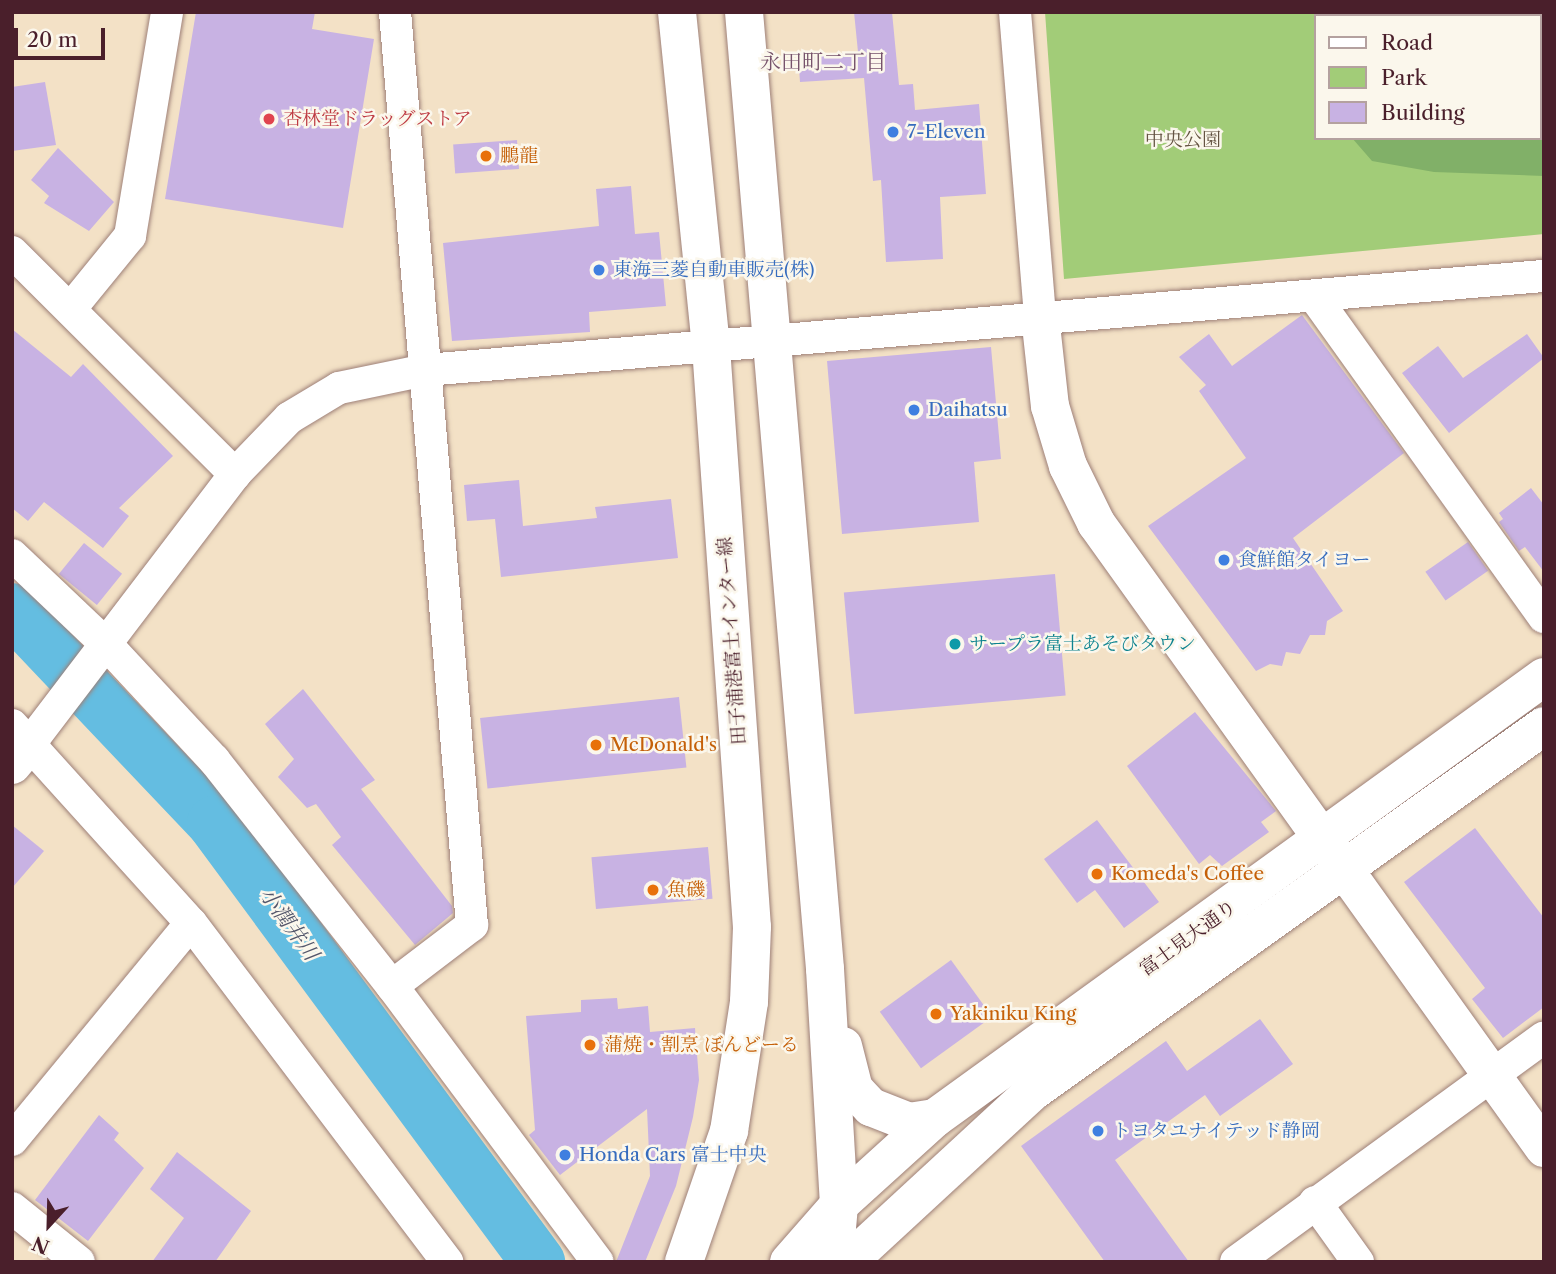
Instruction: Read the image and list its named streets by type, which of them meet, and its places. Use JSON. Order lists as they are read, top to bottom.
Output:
{
  "streets": {
    "street": ["田子浦港富士インター線", "富士見大通り"]
  },
  "districts": ["永田町二丁目"],
  "water": ["小潤井川"],
  "parks": ["中央公園"],
  "places": [
    "杏林堂ドラッグストア",
    "7-Eleven",
    "鵬龍",
    "東海三菱自動車販売(株)",
    "Daihatsu",
    "食鮮館タイヨー",
    "サープラ富士あそびタウン",
    "McDonald's",
    "Komeda's Coffee",
    "魚磯",
    "Yakiniku King",
    "蒲焼・割烹 ぼんどーる",
    "トヨタユナイテッド静岡",
    "Honda Cars 富士中央"
  ],
  "legend": ["Road", "Park", "Building"],
  "scale_bar": "20 m",
  "north": "bottom"
}
